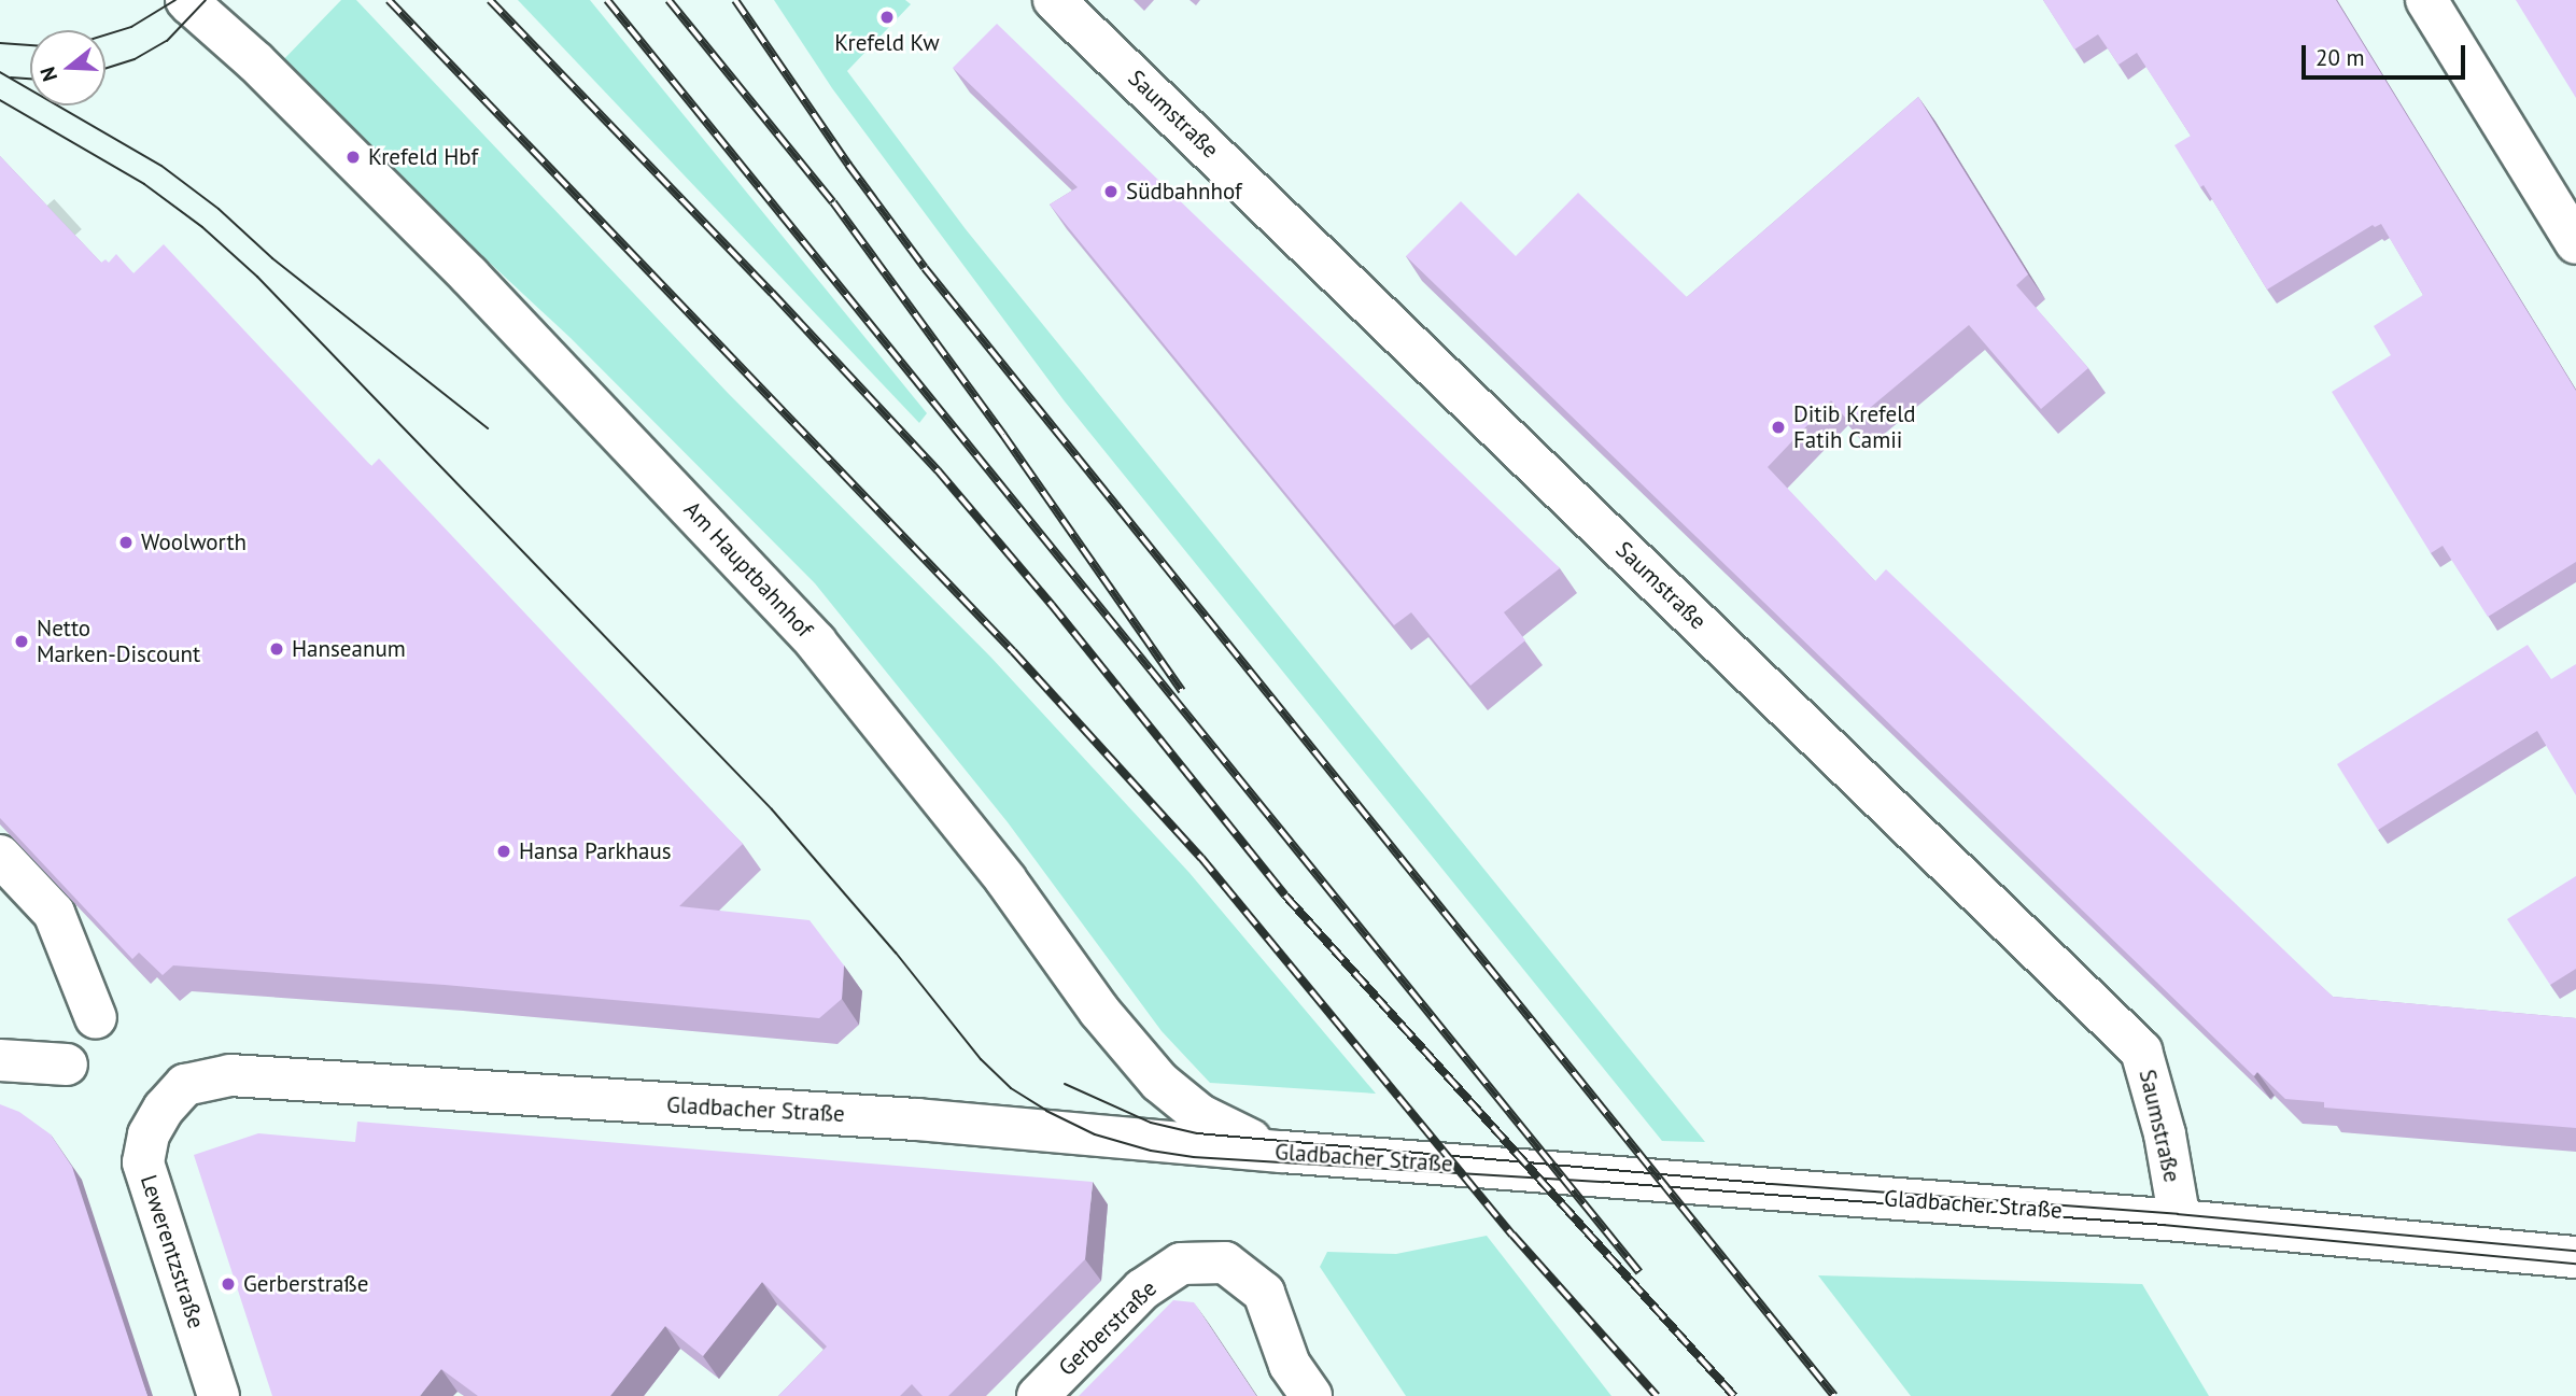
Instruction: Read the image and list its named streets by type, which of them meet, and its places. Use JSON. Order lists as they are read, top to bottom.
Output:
{
  "streets": {
    "street": [
      "Saumstraße",
      "Am Hauptbahnhof",
      "Gladbacher Straße",
      "Lewerentzstraße",
      "Gerberstraße"
    ]
  },
  "crossings": [
    ["Saumstraße", "Gladbacher Straße"],
    ["Am Hauptbahnhof", "Gladbacher Straße"],
    ["Gladbacher Straße", "Lewerentzstraße"]
  ],
  "places": [
    "Krefeld Kw",
    "Krefeld Hbf",
    "Südbahnhof",
    "Ditib Krefeld Fatih Camii",
    "Woolworth",
    "Netto Marken-Discount",
    "Hanseanum",
    "Hansa Parkhaus",
    "Gerberstraße"
  ],
  "scale_bar": "20 m",
  "north": "left"
}
